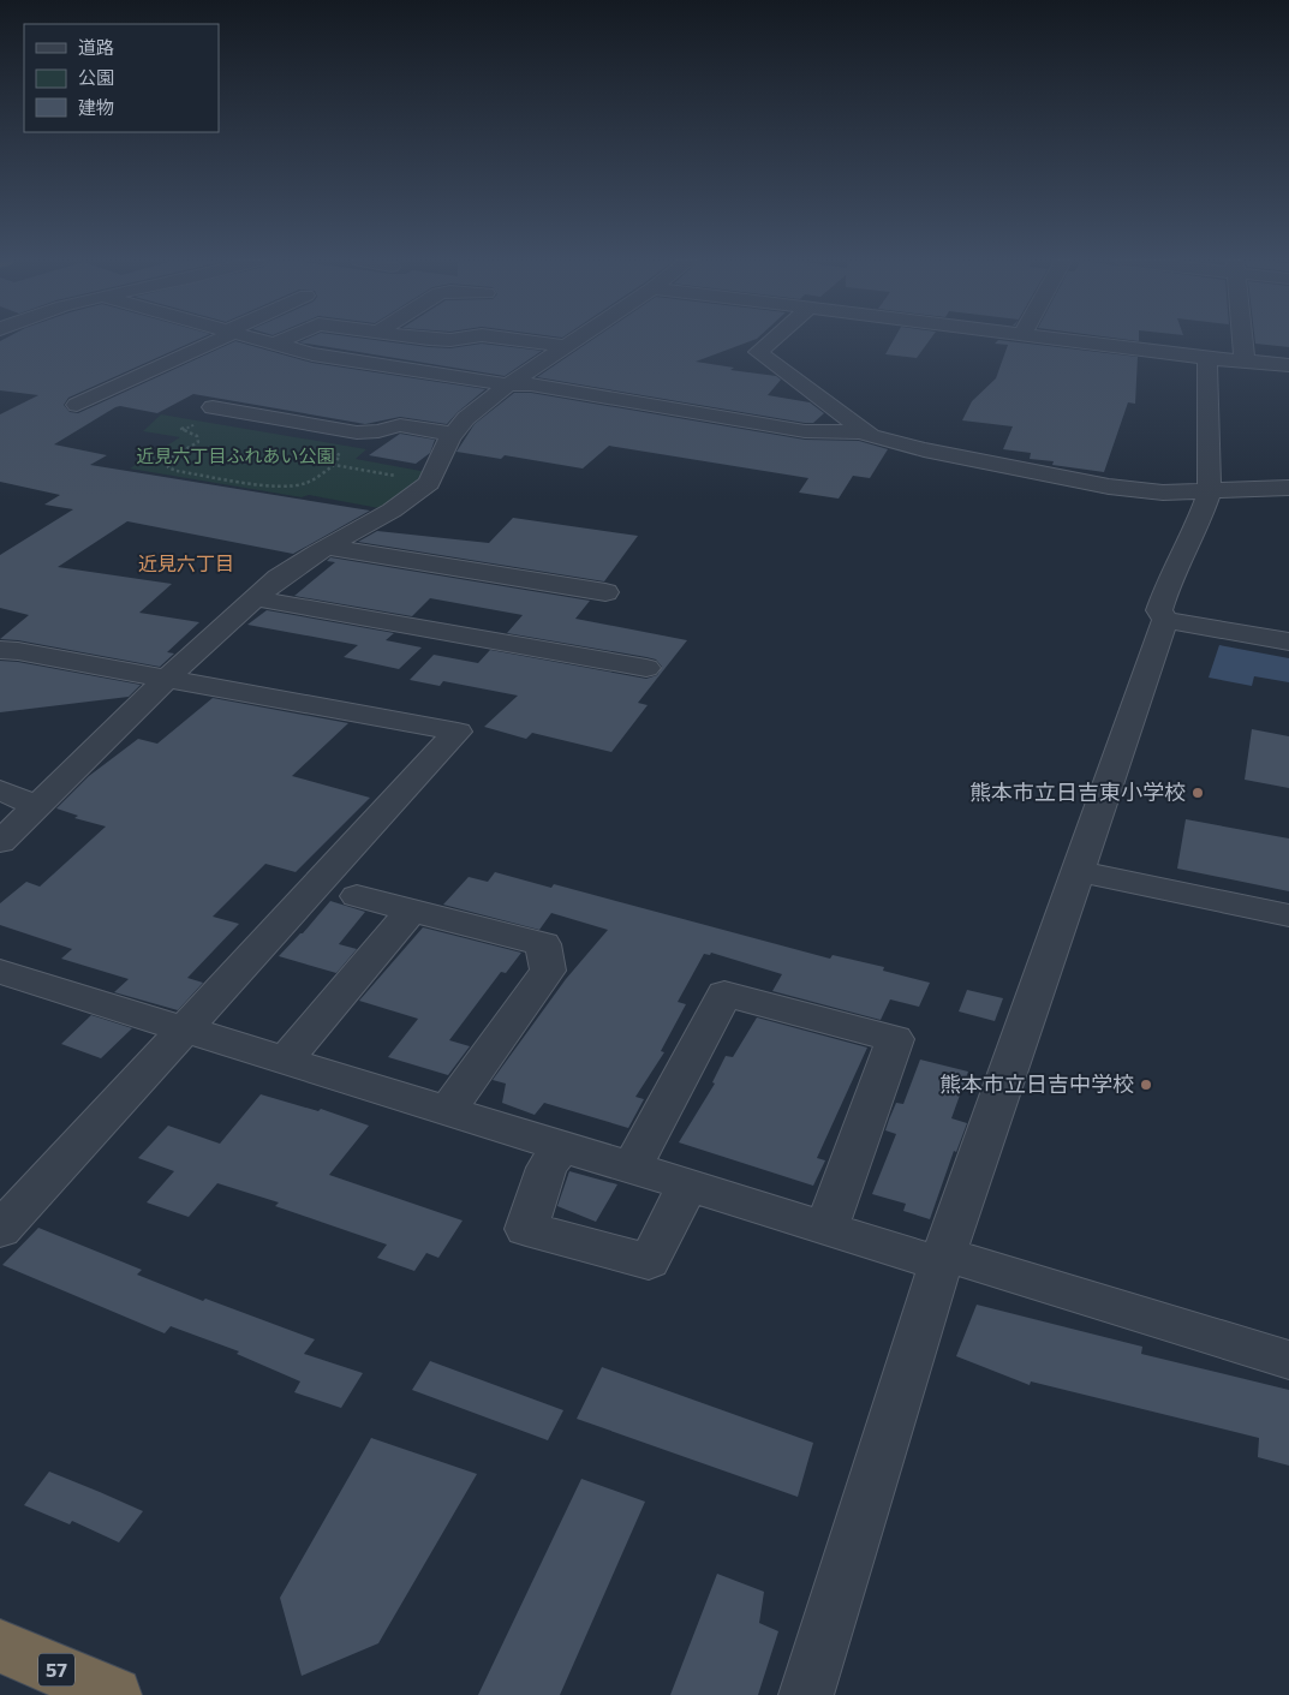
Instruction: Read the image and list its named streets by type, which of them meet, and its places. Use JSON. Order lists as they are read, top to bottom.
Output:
{
  "streets": {
    "highway": ["57"]
  },
  "districts": ["近見六丁目"],
  "parks": ["近見六丁目ふれあい公園"],
  "places": ["熊本市立日吉東小学校", "熊本市立日吉中学校"],
  "legend": ["道路", "公園", "建物"]
}
